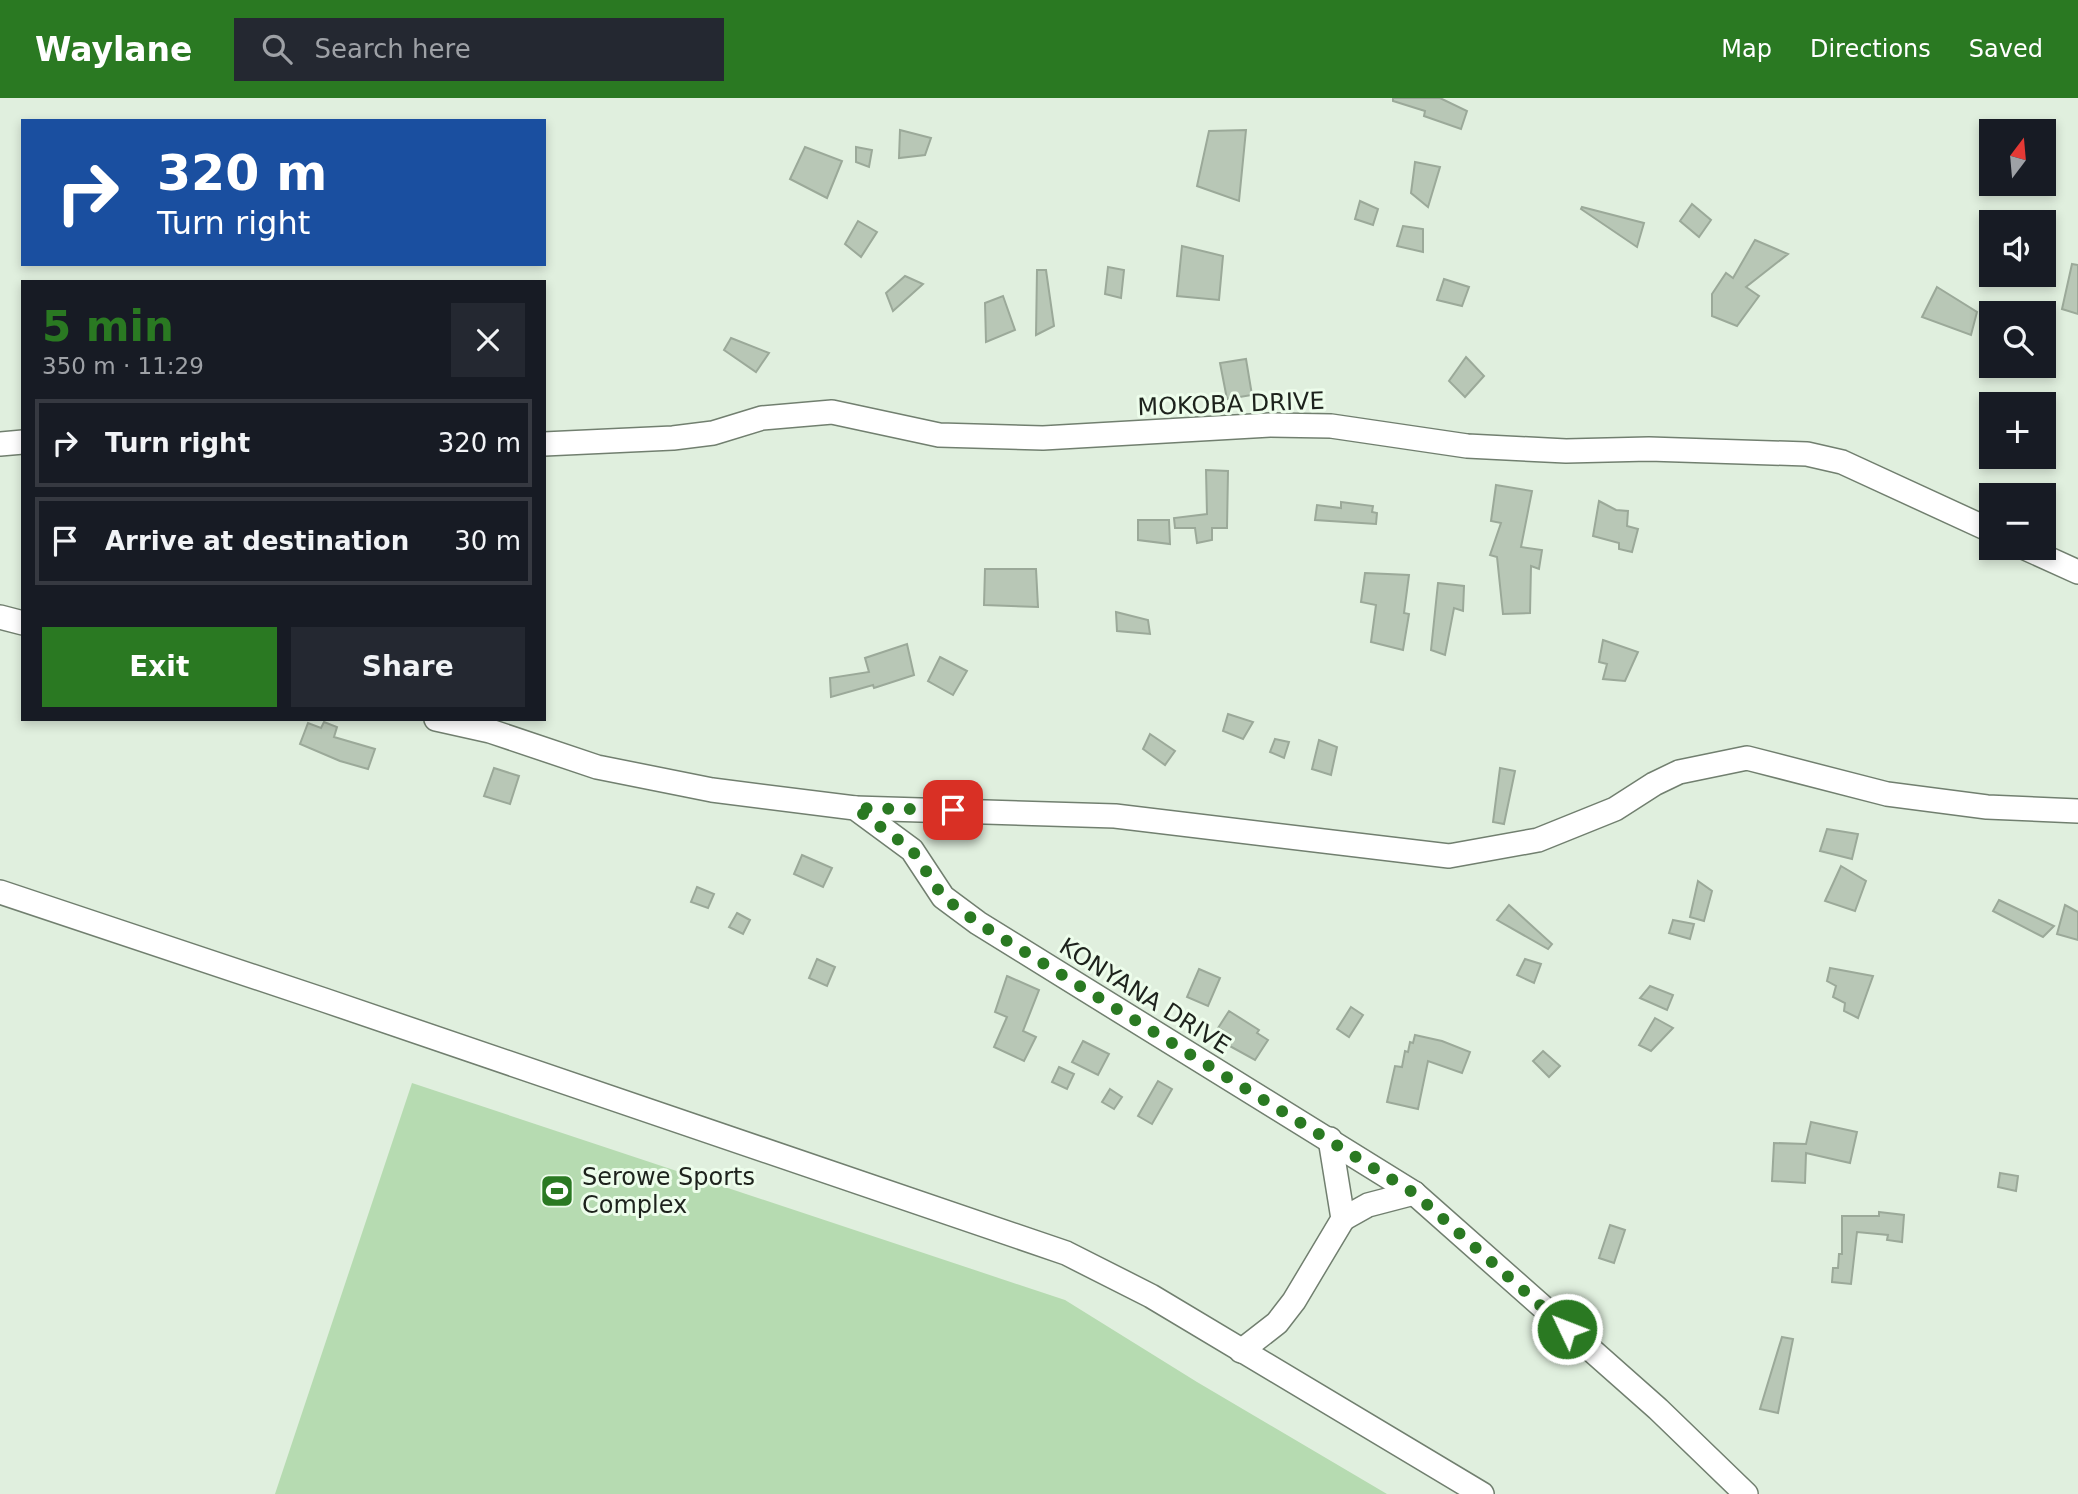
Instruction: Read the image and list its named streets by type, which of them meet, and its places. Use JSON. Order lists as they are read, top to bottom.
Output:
{
  "streets": {
    "street": ["MOKOBA DRIVE", "KONYANA DRIVE"]
  },
  "places": {
    "sports": ["Serowe Sports Complex"]
  },
  "north": "top",
  "page": {
    "header": "Waylane",
    "search": "Search here",
    "nav": ["Map", "Directions", "Saved"],
    "map_buttons": ["+", "−"],
    "turn": ["320 m", "Turn right"],
    "heading": ["5 min", "350 m · 11:29"],
    "list": [
      {
        "name": "Turn right",
        "value": "320 m"
      },
      {
        "name": "Arrive at destination",
        "value": "30 m"
      }
    ],
    "buttons": ["Exit", "Share"]
  }
}
